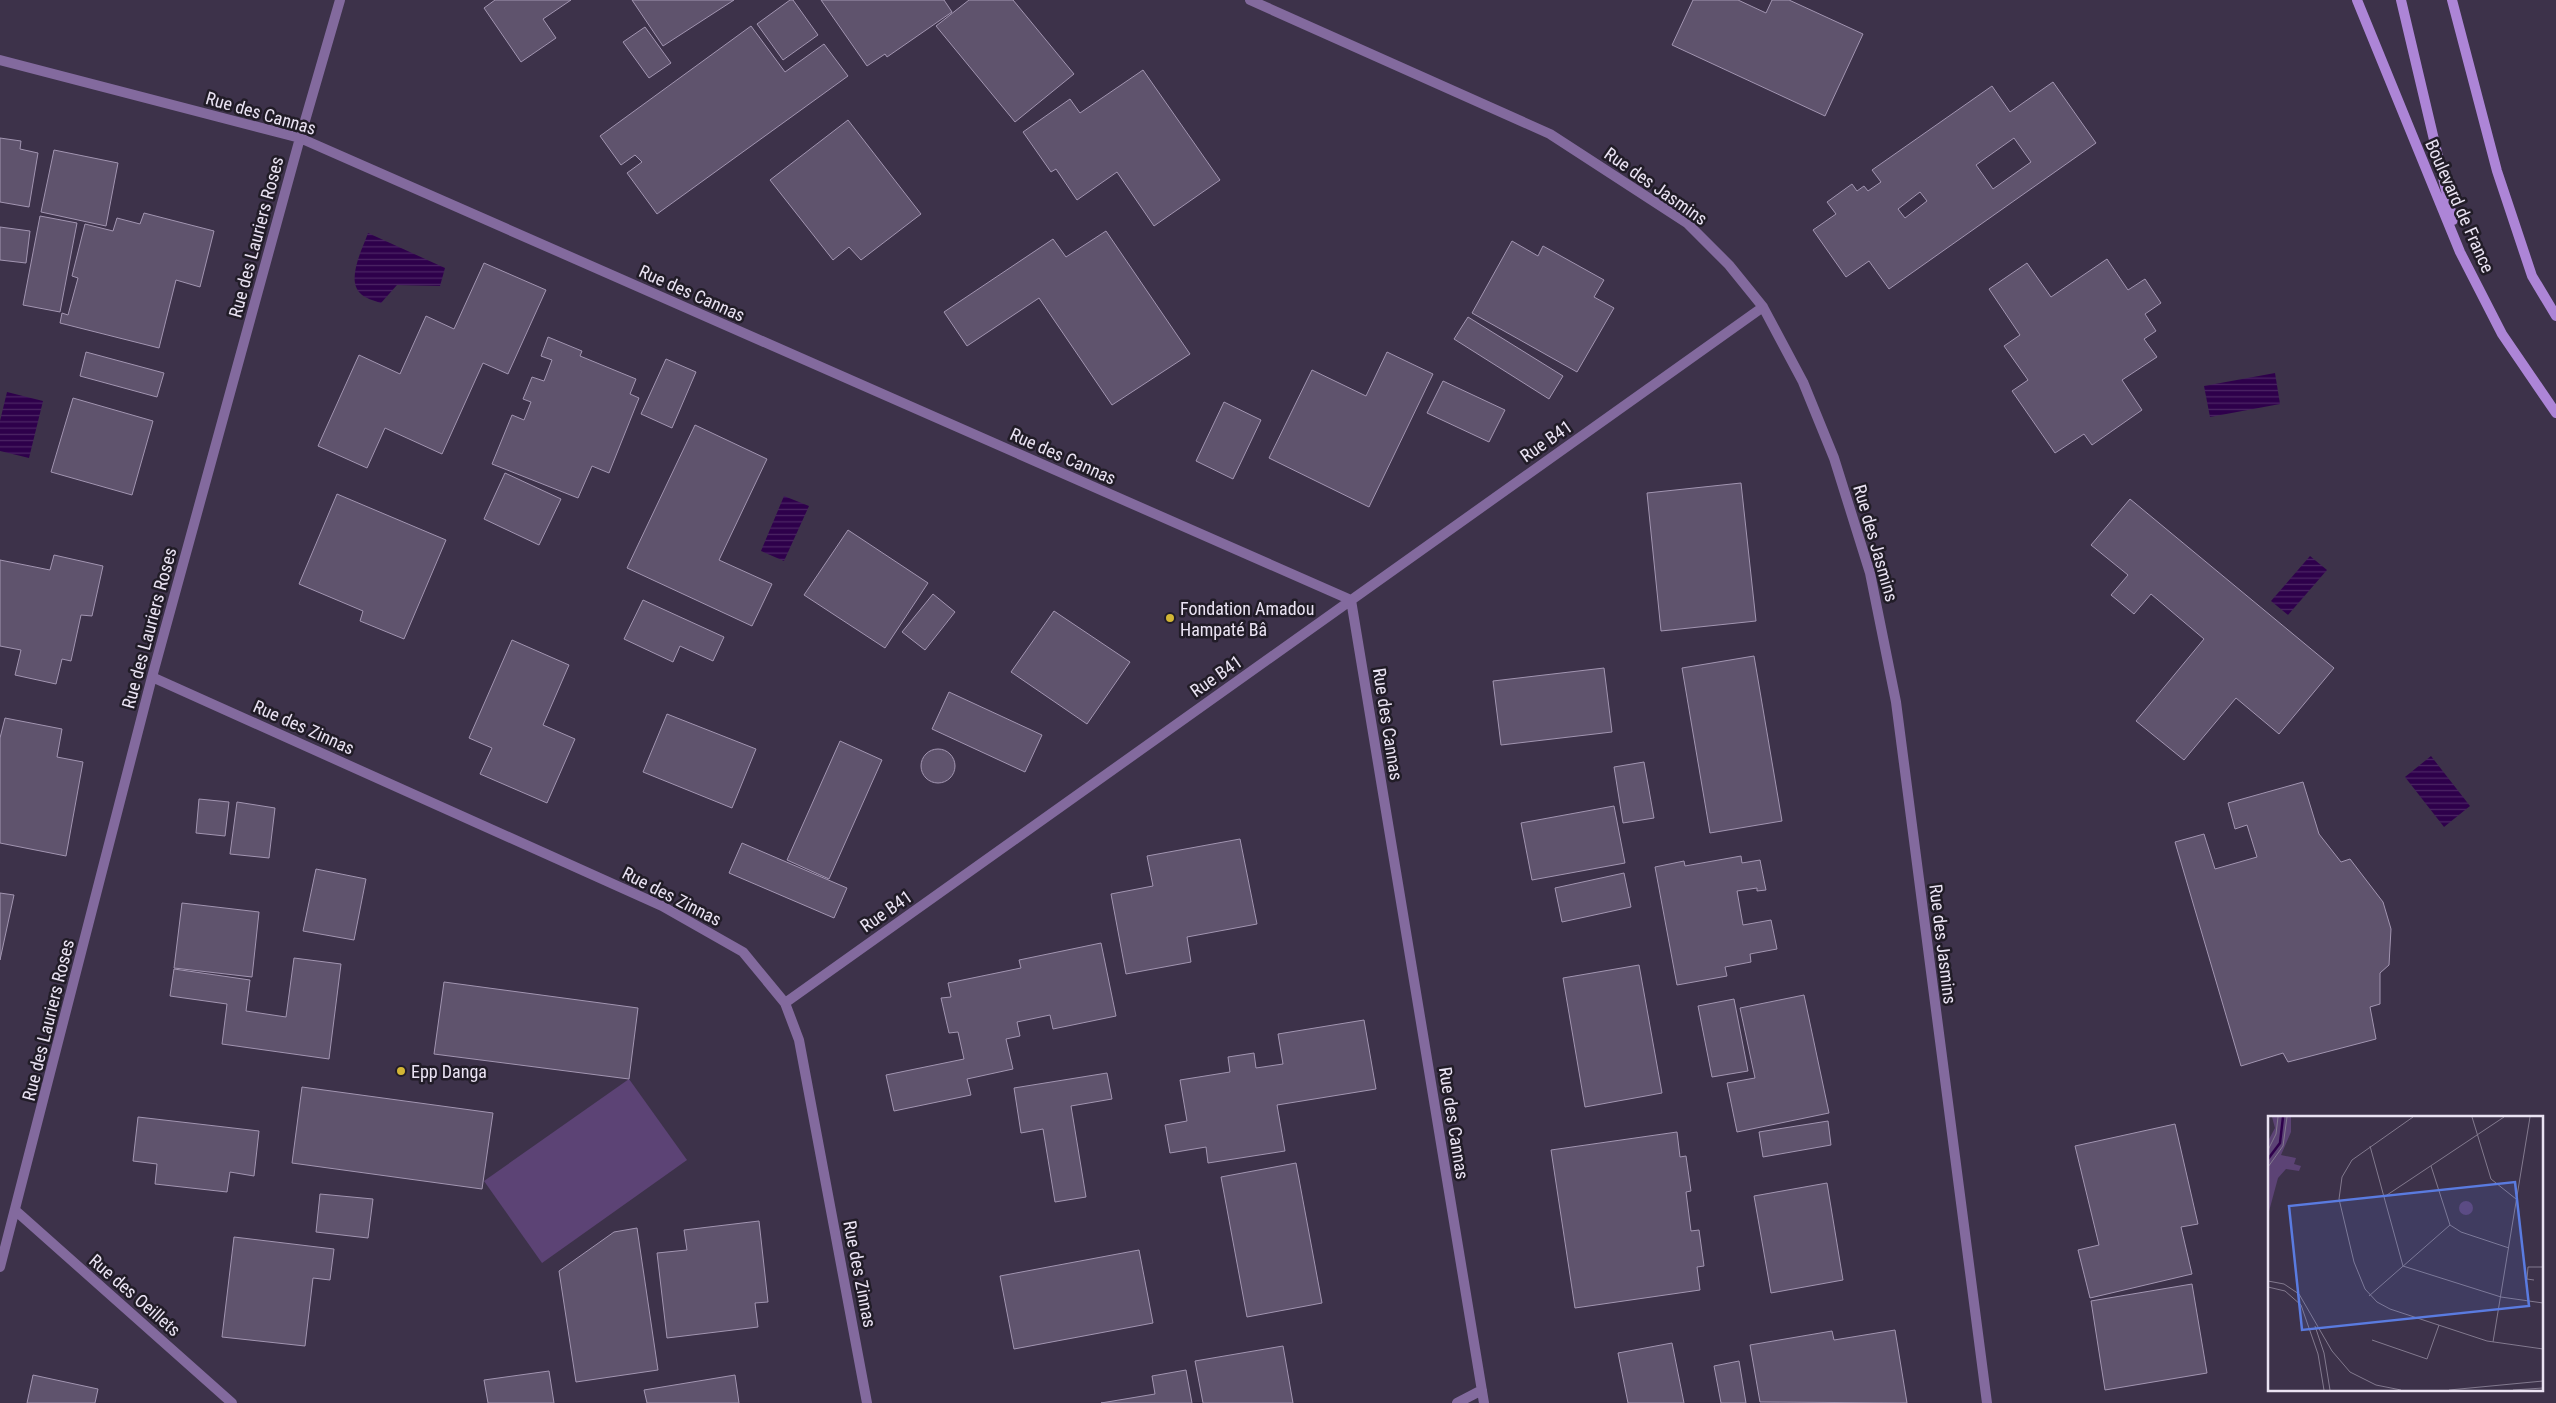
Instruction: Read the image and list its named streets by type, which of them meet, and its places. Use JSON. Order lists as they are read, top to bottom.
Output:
{
  "streets": {
    "main road": ["Boulevard de France"],
    "street": [
      "Rue des Cannas",
      "Rue des Jasmins",
      "Rue des Lauriers Roses",
      "Rue B41",
      "Rue des Zinnas",
      "Rue des Oeillets"
    ]
  },
  "crossings": [
    ["Rue des Cannas", "Rue des Lauriers Roses"],
    ["Rue des Cannas", "Rue B41"],
    ["Rue des Jasmins", "Rue B41"],
    ["Rue des Lauriers Roses", "Rue des Zinnas"],
    ["Rue des Lauriers Roses", "Rue des Oeillets"],
    ["Rue B41", "Rue des Zinnas"]
  ],
  "places": ["Fondation Amadou Hampaté Bâ", "Epp Danga"]
}
